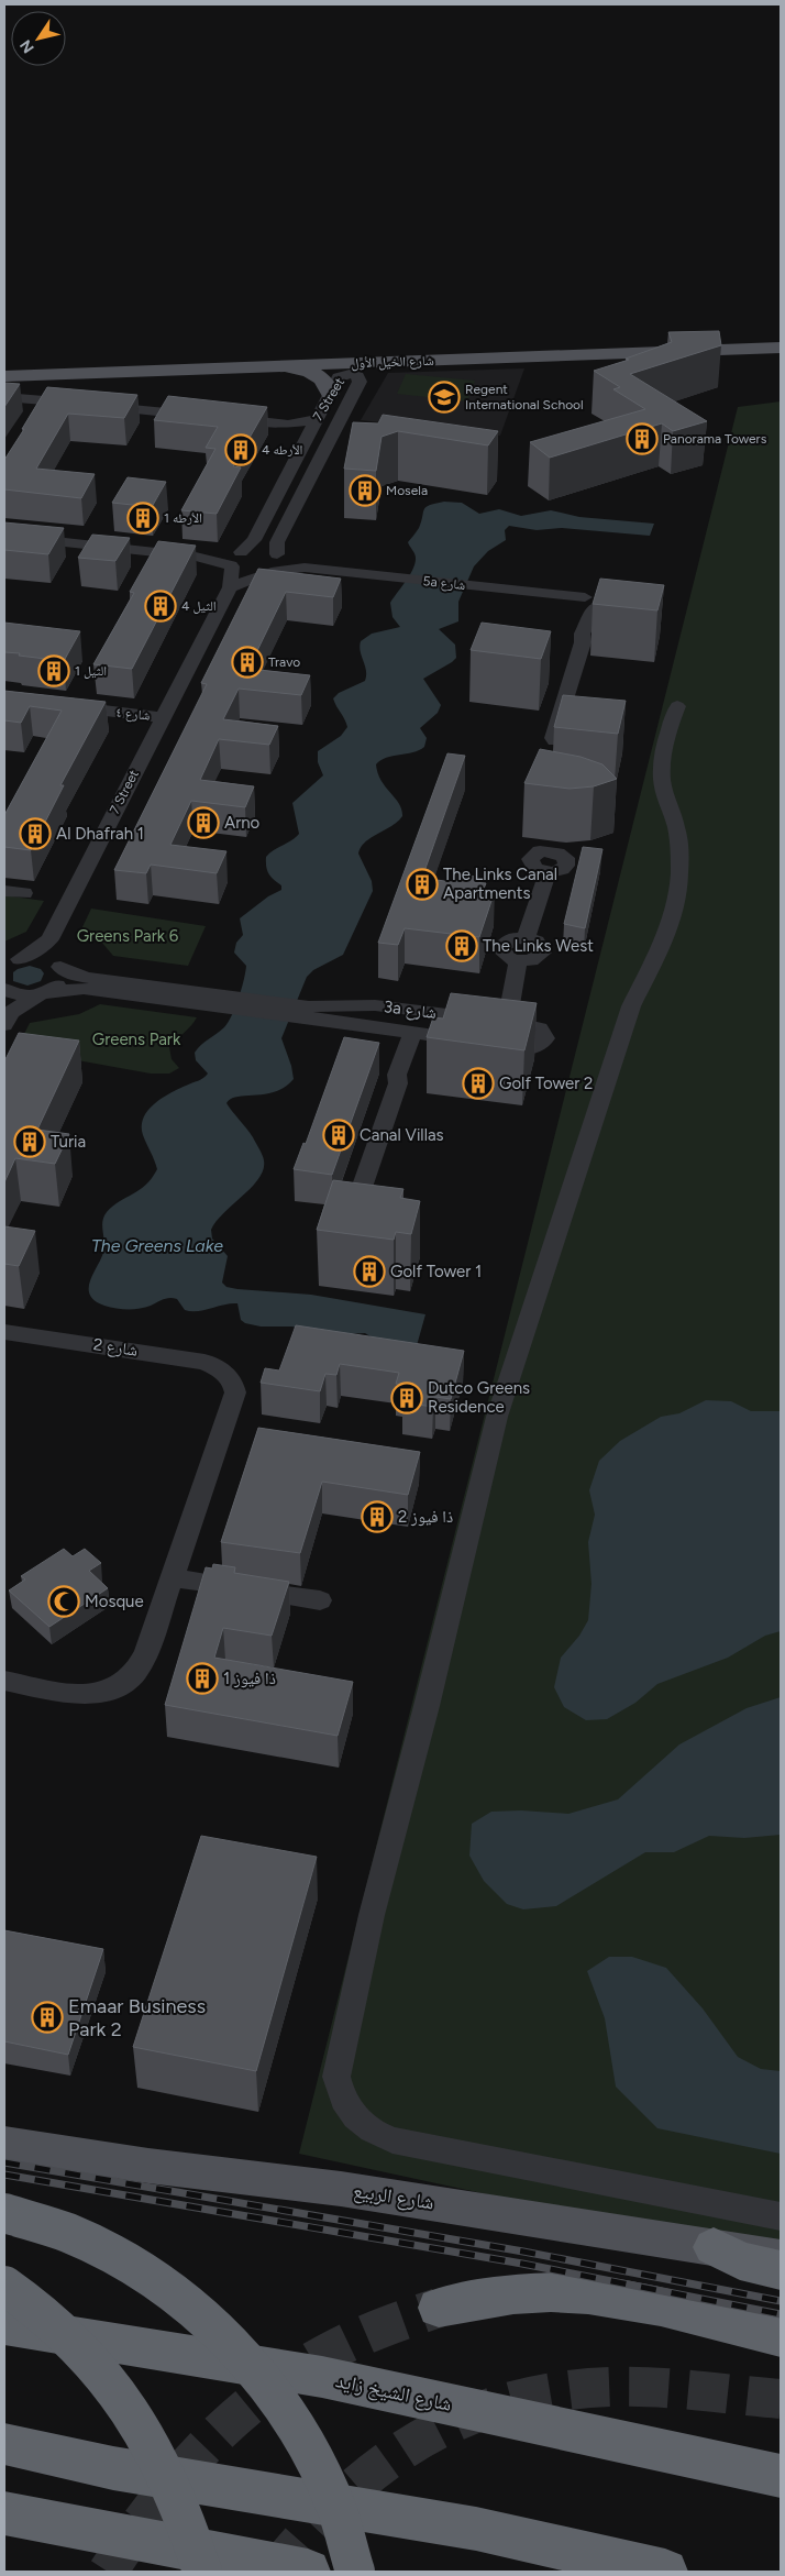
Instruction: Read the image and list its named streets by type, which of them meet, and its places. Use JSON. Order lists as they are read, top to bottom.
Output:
{
  "streets": {
    "highway": ["شارع الشيخ زايد"],
    "main road": ["شارع الخيل الأول", "شارع الربيع"],
    "street": [
      "7 Street",
      "5a شارع",
      "شارع ٤",
      "3a شارع",
      "شارع 2"
    ]
  },
  "crossings": [
    ["7 Street", "5a شارع"],
    ["7 Street", "شارع ٤"]
  ],
  "water": ["The Greens Lake"],
  "parks": ["Greens Park 6", "Greens Park"],
  "places": {
    "school or university": ["Regent International School"],
    "building": [
      "Panorama Towers",
      "الأرطه 4",
      "Mosela",
      "الأرطه 1",
      "الثيل 4",
      "Travo",
      "الثيل 1",
      "Arno",
      "Al Dhafrah 1",
      "The Links Canal Apartments",
      "The Links West",
      "Golf Tower 2",
      "Canal Villas",
      "Turia",
      "Golf Tower 1",
      "Dutco Greens Residence",
      "ذا فيوز 2",
      "ذا فيوز 1",
      "Emaar Business Park 2"
    ],
    "mosque": ["Mosque"]
  },
  "north": "bottom left"
}
